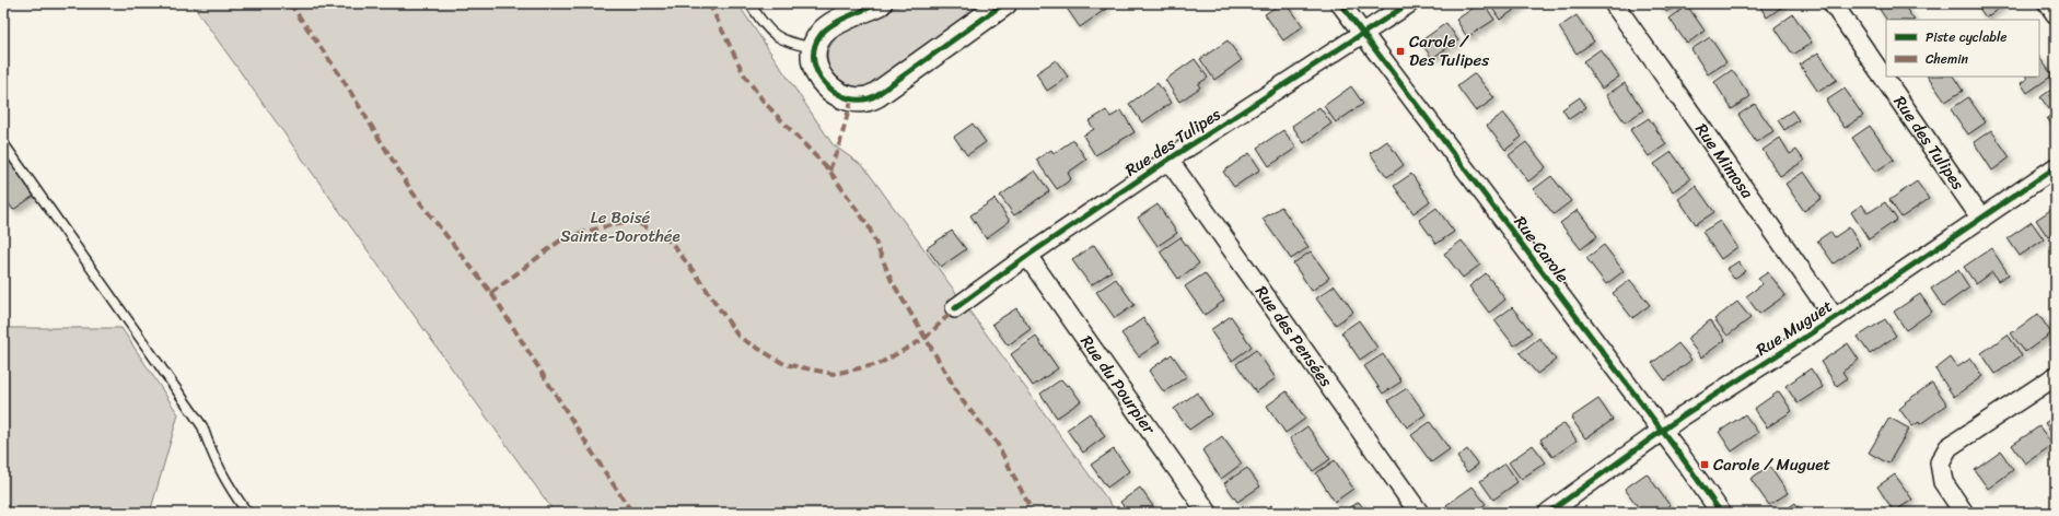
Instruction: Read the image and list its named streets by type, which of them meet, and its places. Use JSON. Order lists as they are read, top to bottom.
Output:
{
  "streets": {
    "street": [
      "Rue des Tulipes",
      "Rue Mimosa",
      "Rue Carole",
      "Rue Muguet",
      "Rue des Pensées",
      "Rue du Pourpier"
    ]
  },
  "crossings": [
    ["Rue des Tulipes", "Rue Carole"],
    ["Rue des Tulipes", "Rue Muguet"],
    ["Rue des Tulipes", "Rue des Pensées"],
    ["Rue des Tulipes", "Rue du Pourpier"],
    ["Rue Mimosa", "Rue Muguet"],
    ["Rue Carole", "Rue Muguet"]
  ],
  "parks": ["Le Boisé Sainte-Dorothée"],
  "places": {
    "transit": ["Carole / Des Tulipes", "Carole / Muguet"]
  },
  "legend": ["Piste cyclable", "Chemin"]
}
